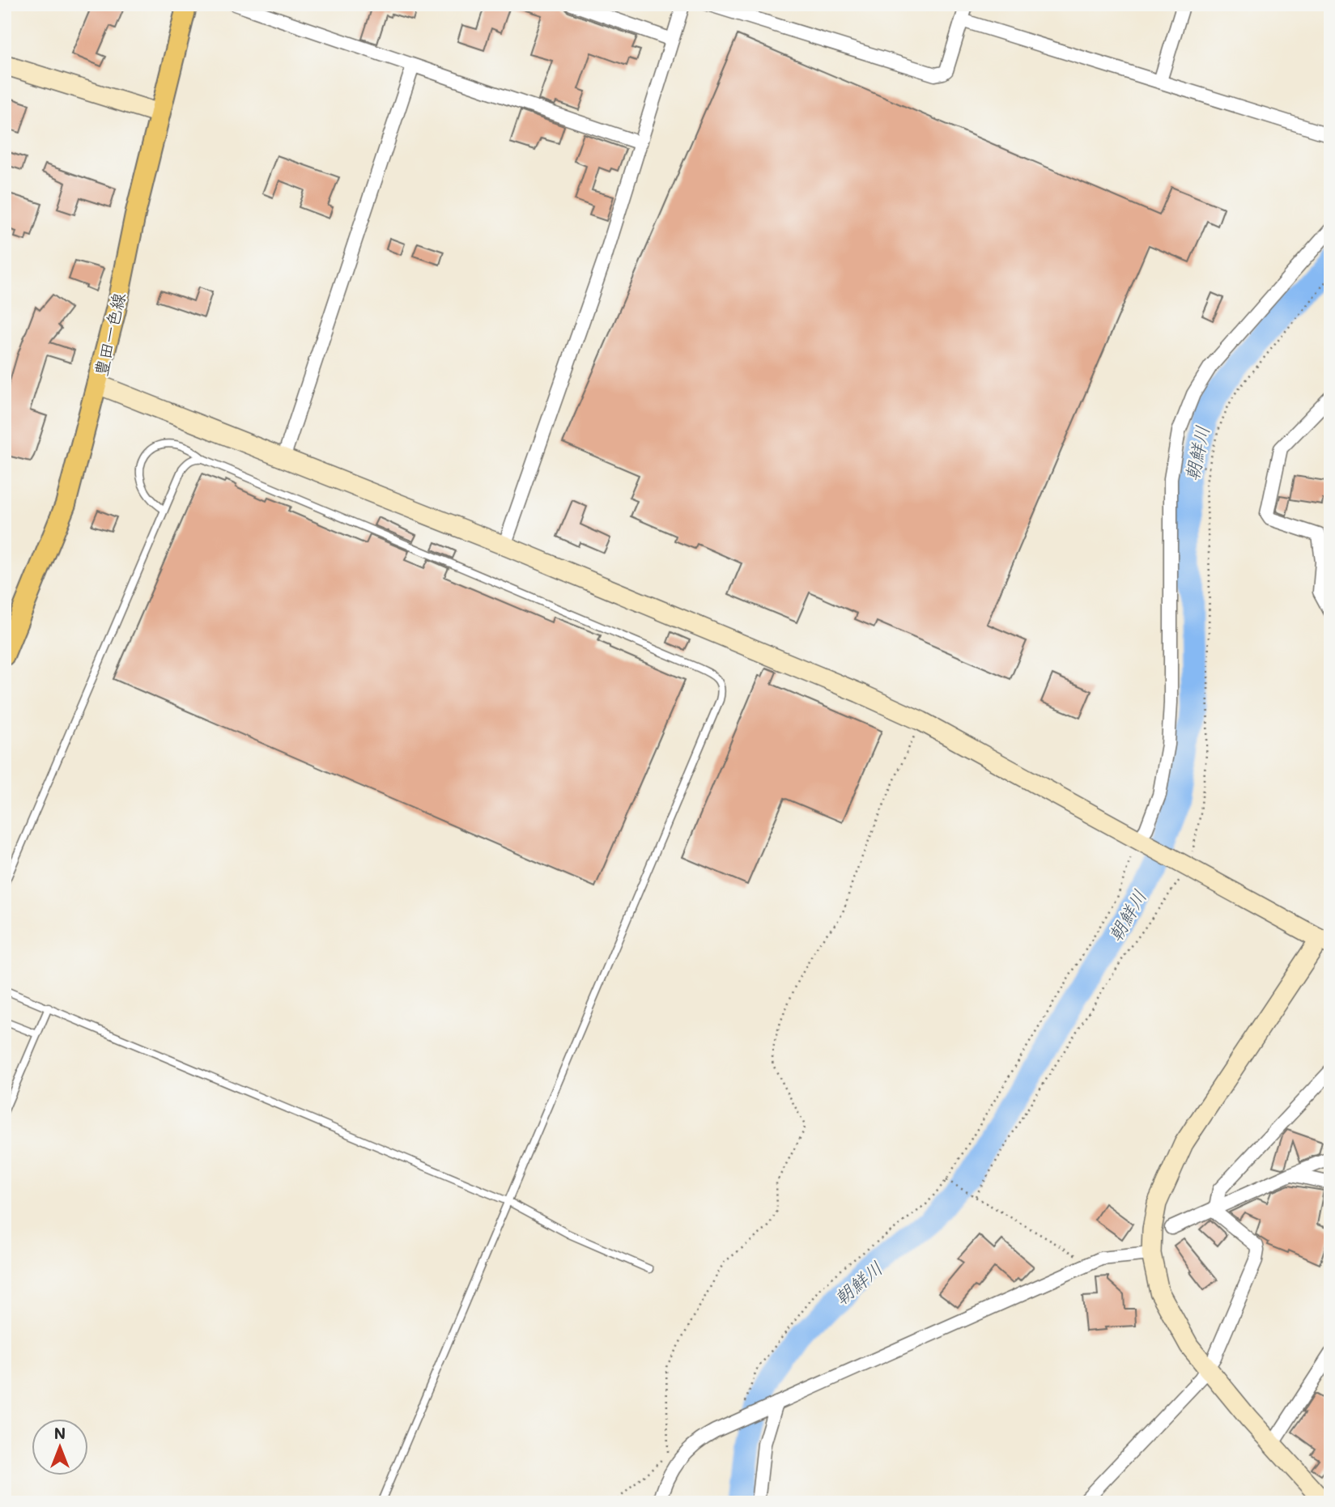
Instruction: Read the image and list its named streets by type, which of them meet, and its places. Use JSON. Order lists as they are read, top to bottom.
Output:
{
  "streets": {
    "main road": ["豊田一色線"]
  },
  "water": ["朝鮮川"],
  "north": "top"
}
